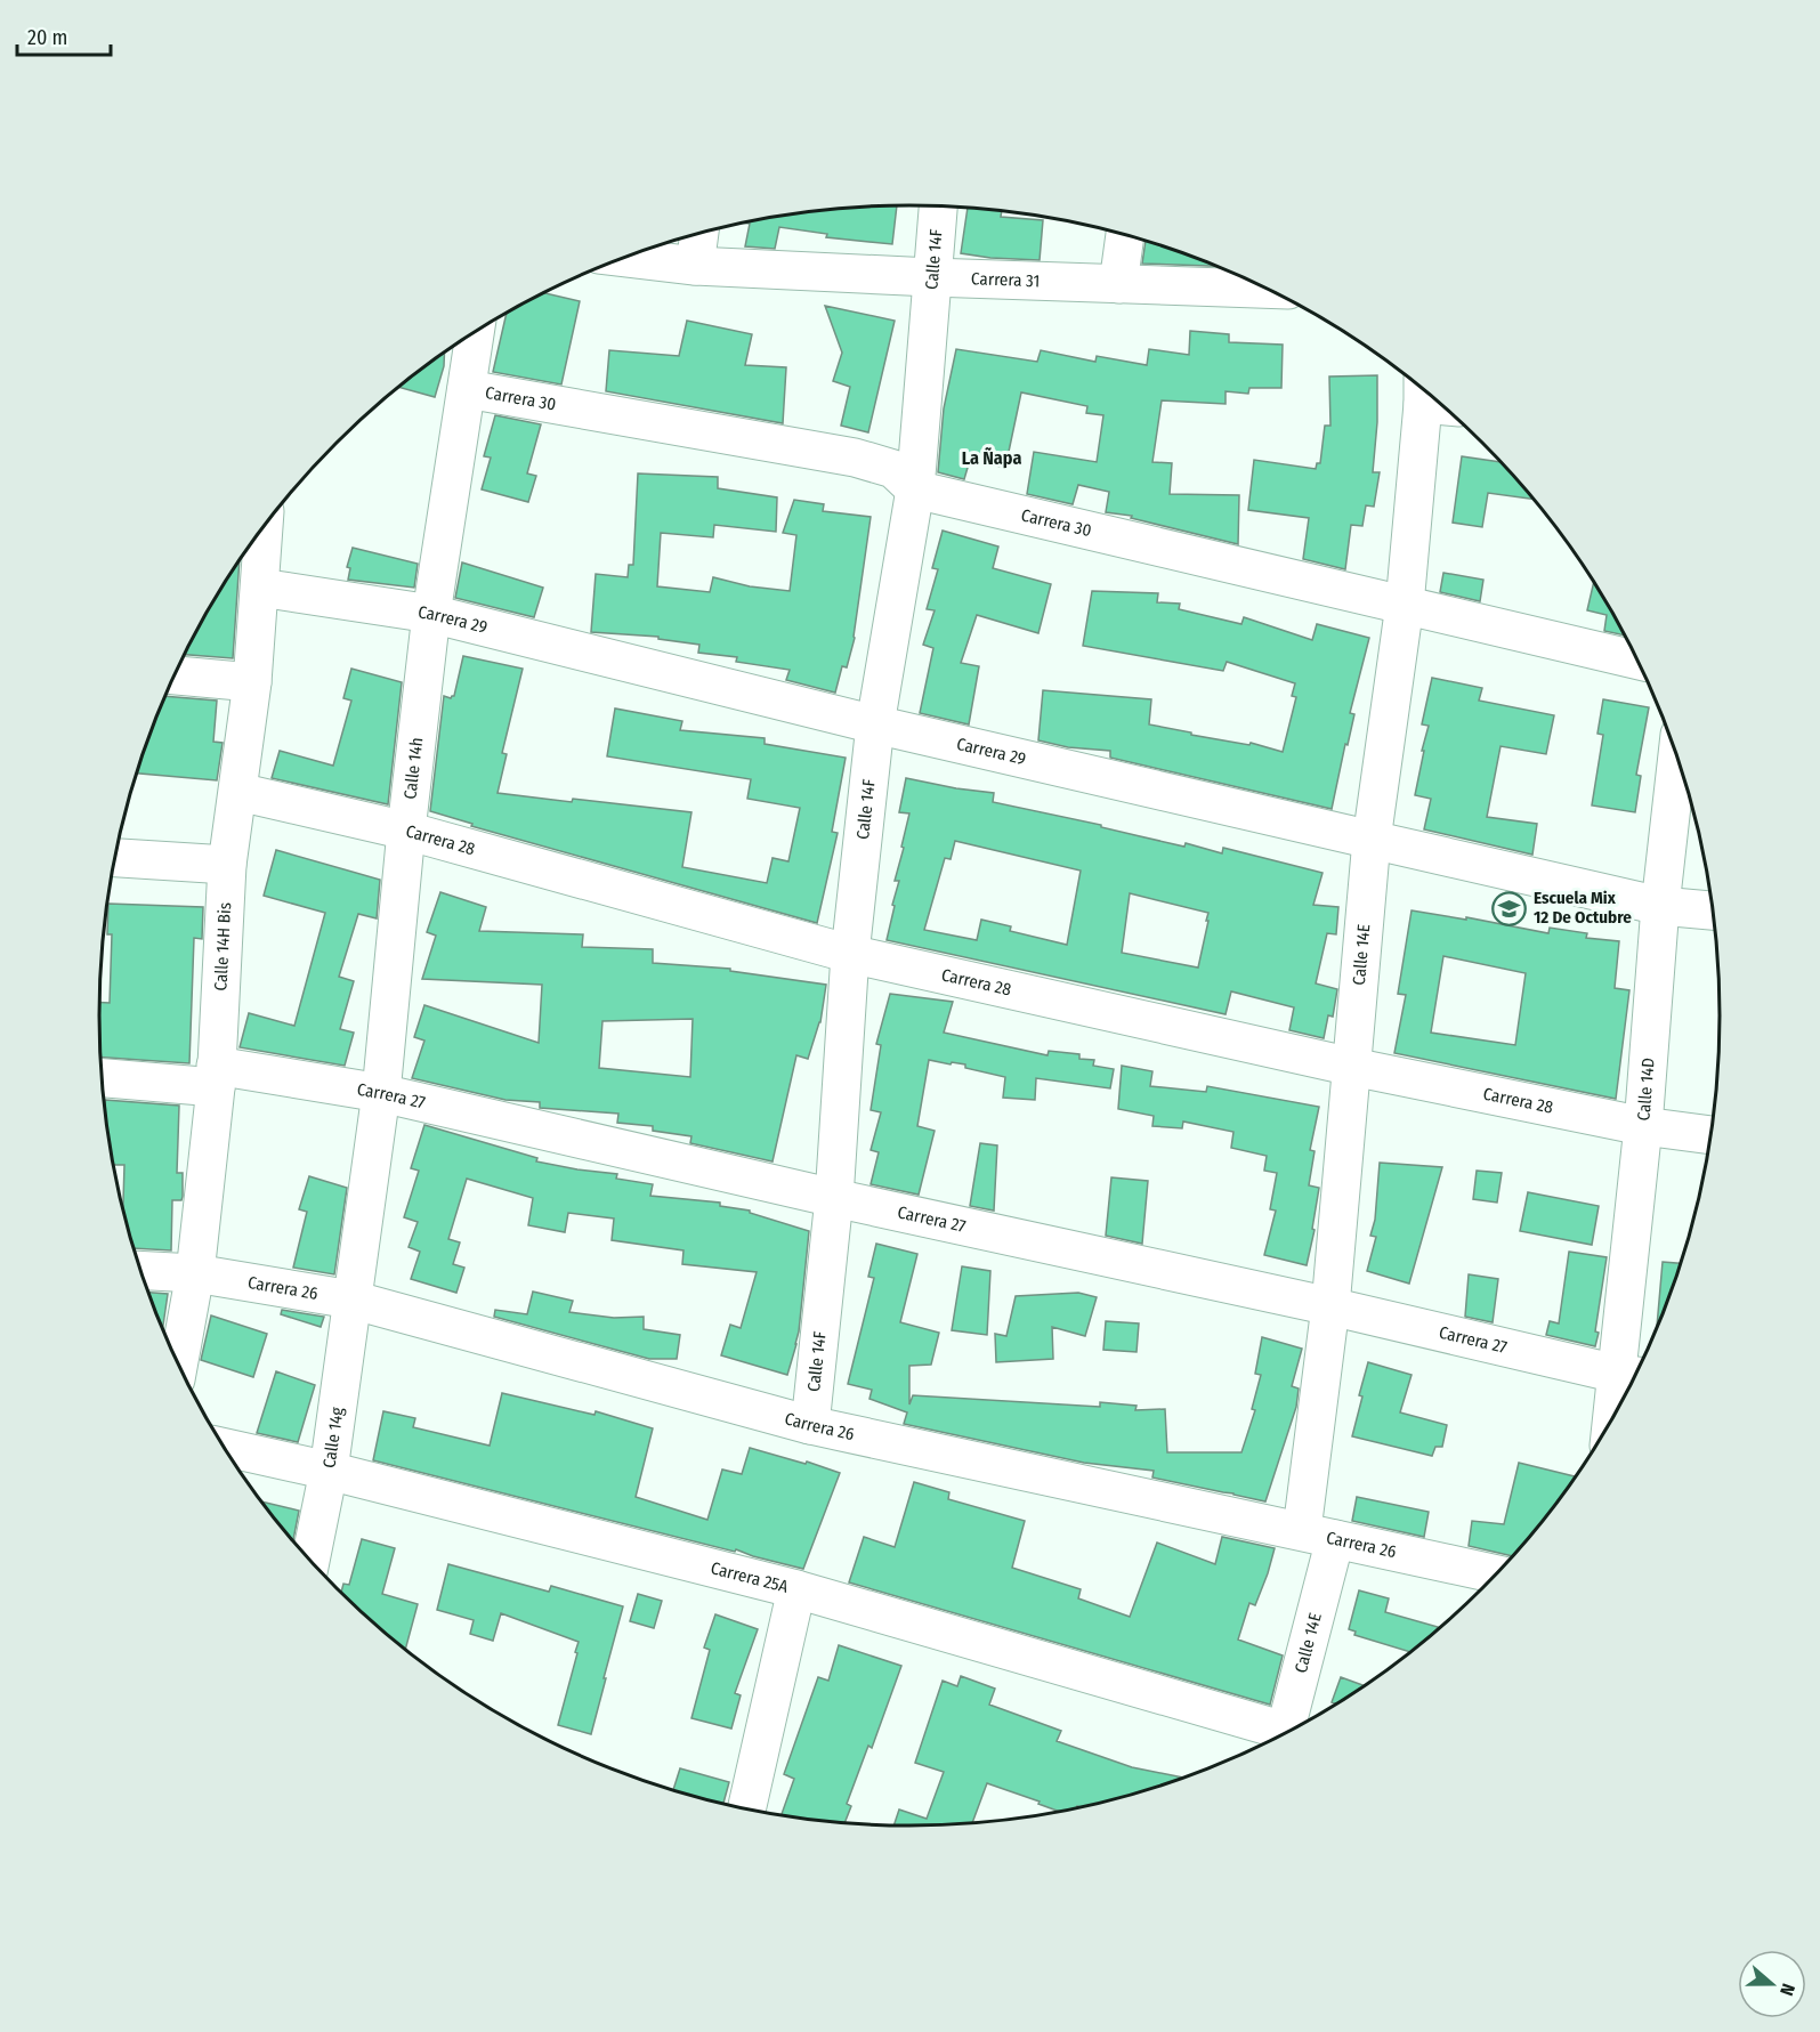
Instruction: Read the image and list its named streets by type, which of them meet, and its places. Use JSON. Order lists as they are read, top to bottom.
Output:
{
  "streets": {
    "street": [
      "Calle 14F",
      "Carrera 31",
      "Carrera 30",
      "Carrera 29",
      "Calle 14h",
      "Carrera 28",
      "Calle 14H Bis",
      "Calle 14E",
      "Calle 14D",
      "Carrera 27",
      "Carrera 26",
      "Calle 14g",
      "Carrera 25A"
    ]
  },
  "crossings": [
    ["Calle 14F", "Carrera 31"],
    ["Calle 14F", "Carrera 30"],
    ["Calle 14F", "Carrera 29"],
    ["Calle 14F", "Carrera 28"],
    ["Calle 14F", "Carrera 27"],
    ["Calle 14F", "Carrera 26"],
    ["Carrera 30", "Calle 14h"],
    ["Carrera 30", "Calle 14E"],
    ["Carrera 29", "Calle 14h"],
    ["Carrera 29", "Calle 14H Bis"],
    ["Carrera 29", "Calle 14E"],
    ["Carrera 29", "Calle 14D"],
    ["Calle 14h", "Carrera 28"],
    ["Calle 14h", "Carrera 27"],
    ["Calle 14h", "Carrera 26"],
    ["Calle 14h", "Calle 14g"],
    ["Carrera 28", "Calle 14H Bis"],
    ["Carrera 28", "Calle 14E"],
    ["Carrera 28", "Calle 14D"],
    ["Calle 14H Bis", "Carrera 27"],
    ["Calle 14H Bis", "Carrera 26"],
    ["Calle 14E", "Carrera 27"],
    ["Calle 14E", "Carrera 26"],
    ["Calle 14D", "Carrera 27"],
    ["Carrera 26", "Calle 14g"],
    ["Calle 14g", "Carrera 25A"]
  ],
  "districts": ["La Ñapa"],
  "places": {
    "school or university": ["Escuela Mix 12 De Octubre"]
  },
  "scale_bar": "20 m",
  "north": "right"
}
